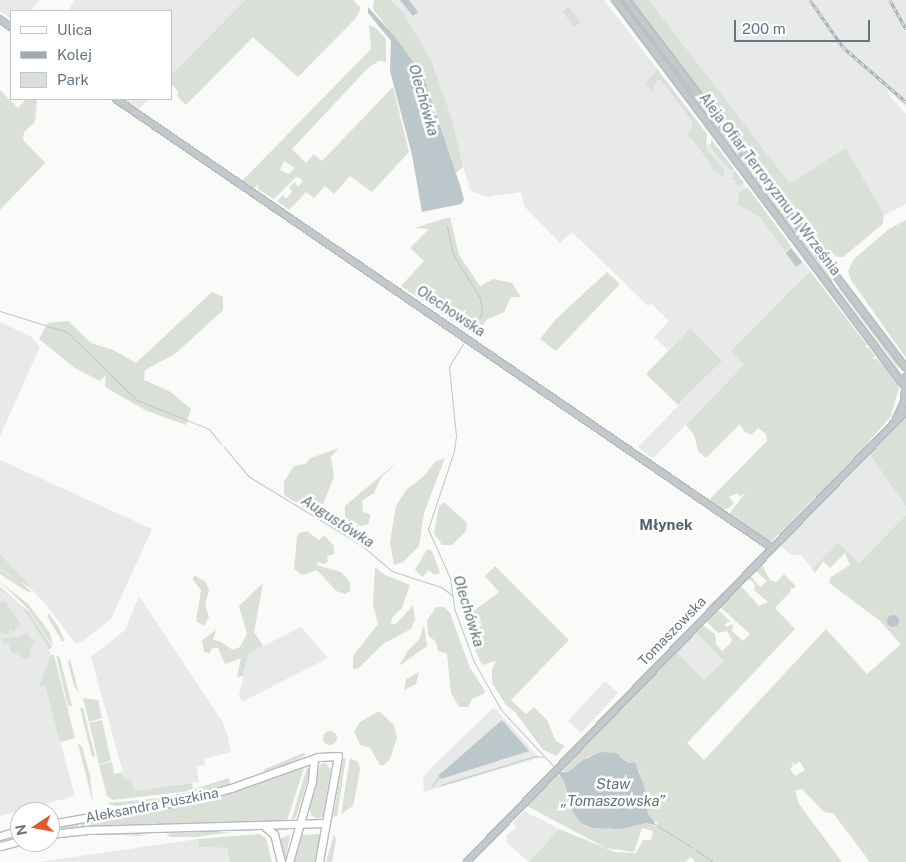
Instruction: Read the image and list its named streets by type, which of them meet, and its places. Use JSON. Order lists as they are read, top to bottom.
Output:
{
  "streets": {
    "main road": ["Aleksandra Puszkina"],
    "street": ["Aleja Ofiar Terroryzmu 11 Września", "Olechowska", "Tomaszowska"]
  },
  "crossings": [
    ["Olechowska", "Tomaszowska"]
  ],
  "districts": ["Młynek"],
  "water": ["Olechówka", "Augustówka", "Staw „Tomaszowska”"],
  "legend": ["Ulica", "Kolej", "Park"],
  "scale_bar": "200 m",
  "north": "left"
}
